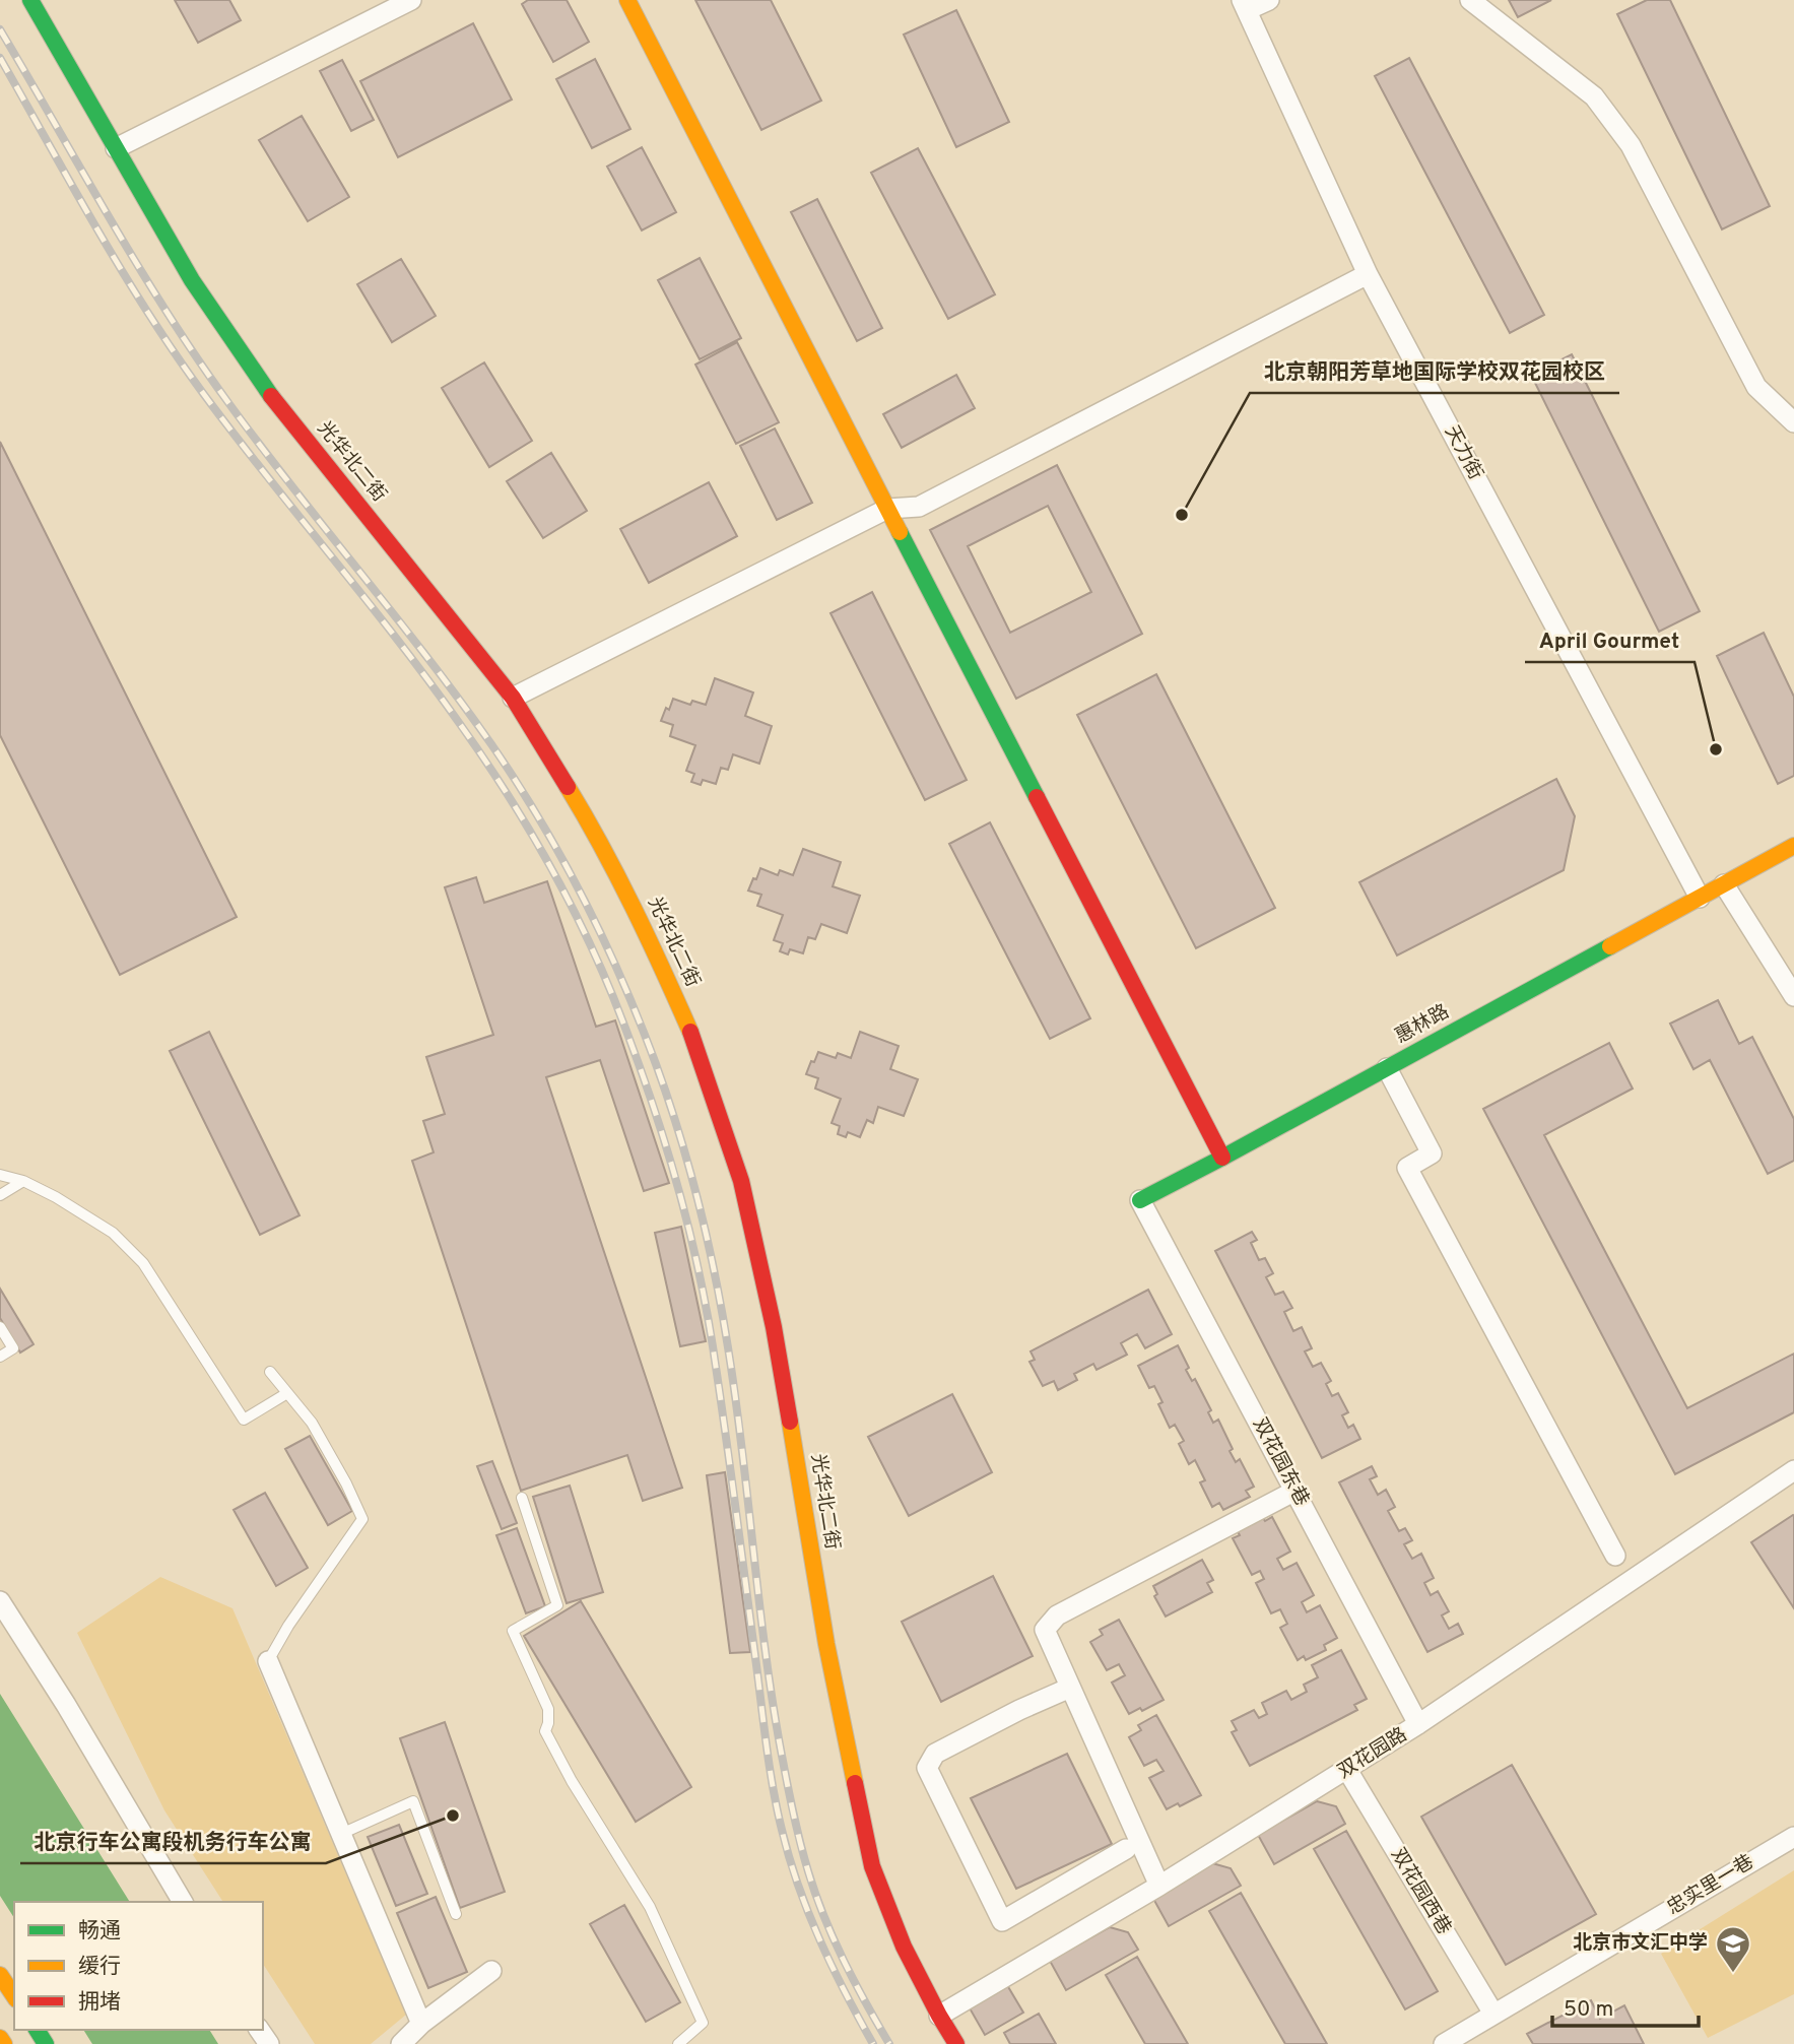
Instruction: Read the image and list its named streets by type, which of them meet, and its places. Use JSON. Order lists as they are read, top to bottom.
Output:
{
  "streets": {
    "main road": ["光华北二街", "惠林路"],
    "street": [
      "天力街",
      "双花园东巷",
      "双花园路",
      "忠实里一巷",
      "双花园西巷"
    ]
  },
  "crossings": [
    ["天力街", "惠林路"],
    ["光华北二街", "双花园路"],
    ["惠林路", "双花园东巷"],
    ["双花园东巷", "双花园路"],
    ["双花园路", "双花园西巷"],
    ["忠实里一巷", "双花园西巷"]
  ],
  "places": {
    "other": ["北京朝阳芳草地国际学校双花园校区", "April Gourmet", "北京行车公寓段机务行车公寓"],
    "school or university": ["北京市文汇中学"]
  },
  "legend": ["畅通", "缓行", "拥堵"],
  "scale_bar": "50 m"
}
